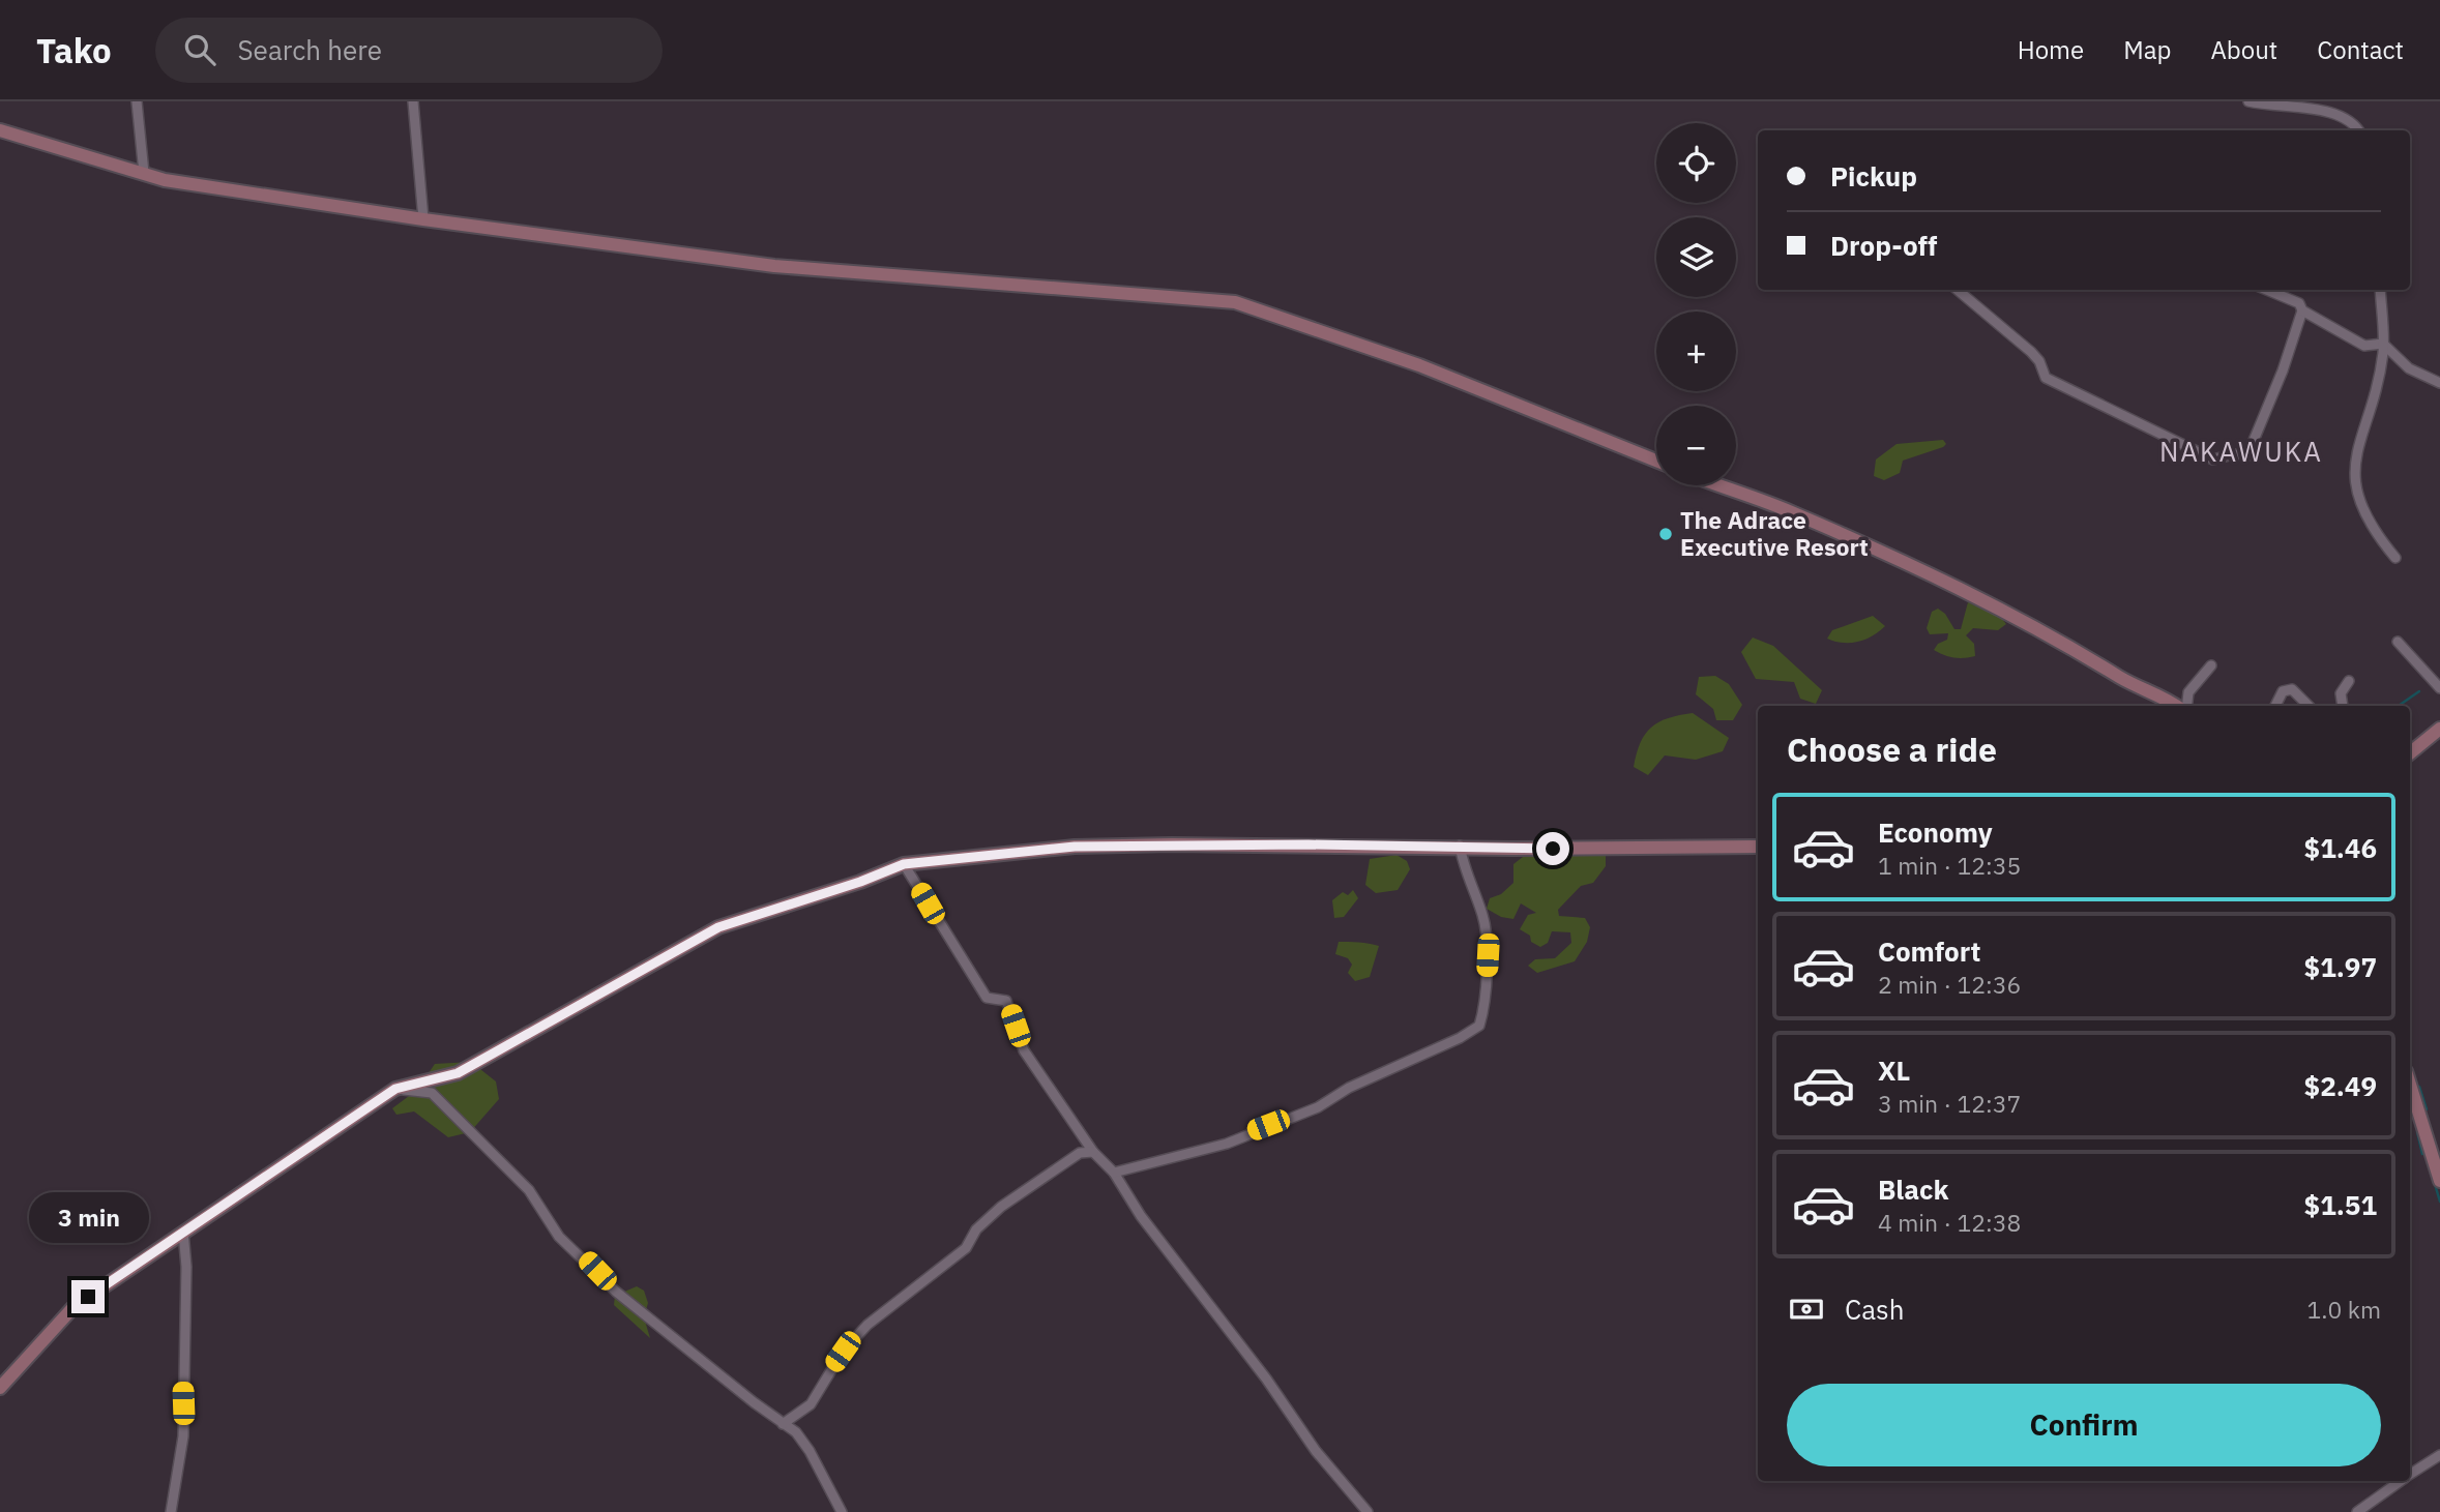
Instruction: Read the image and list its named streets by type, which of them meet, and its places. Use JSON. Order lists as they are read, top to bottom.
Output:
{
  "districts": ["NAKAWUKA"],
  "places": ["The Adrace Executive Resort"],
  "page": {
    "header": "Tako",
    "search": "Search here",
    "nav": [
      "Home",
      "Map",
      "About",
      "Contact"
    ],
    "map_buttons": ["+", "−"],
    "banner": ["Pickup", "Drop-off"],
    "heading": "Choose a ride",
    "list": [
      {
        "name": "Economy",
        "note": "1 min · 12:35",
        "value": "$1.46"
      },
      {
        "name": "Comfort",
        "note": "2 min · 12:36",
        "value": "$1.97"
      },
      {
        "name": "XL",
        "note": "3 min · 12:37",
        "value": "$2.49"
      },
      {
        "name": "Black",
        "note": "4 min · 12:38",
        "value": "$1.51"
      }
    ],
    "bubble": "3 min",
    "pay": ["Cash", "1.0 km"],
    "buttons": "Confirm"
  }
}
